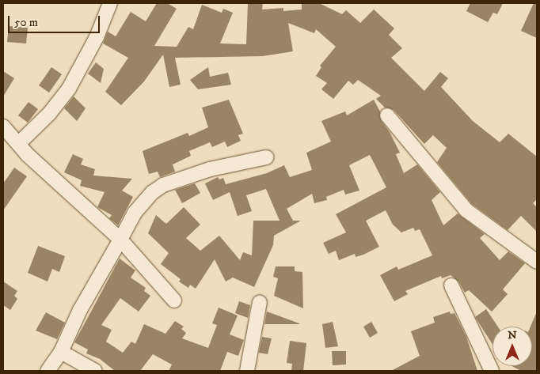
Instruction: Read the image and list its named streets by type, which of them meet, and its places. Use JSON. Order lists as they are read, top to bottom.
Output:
{
  "scale_bar": "50 m",
  "north": "top"
}
